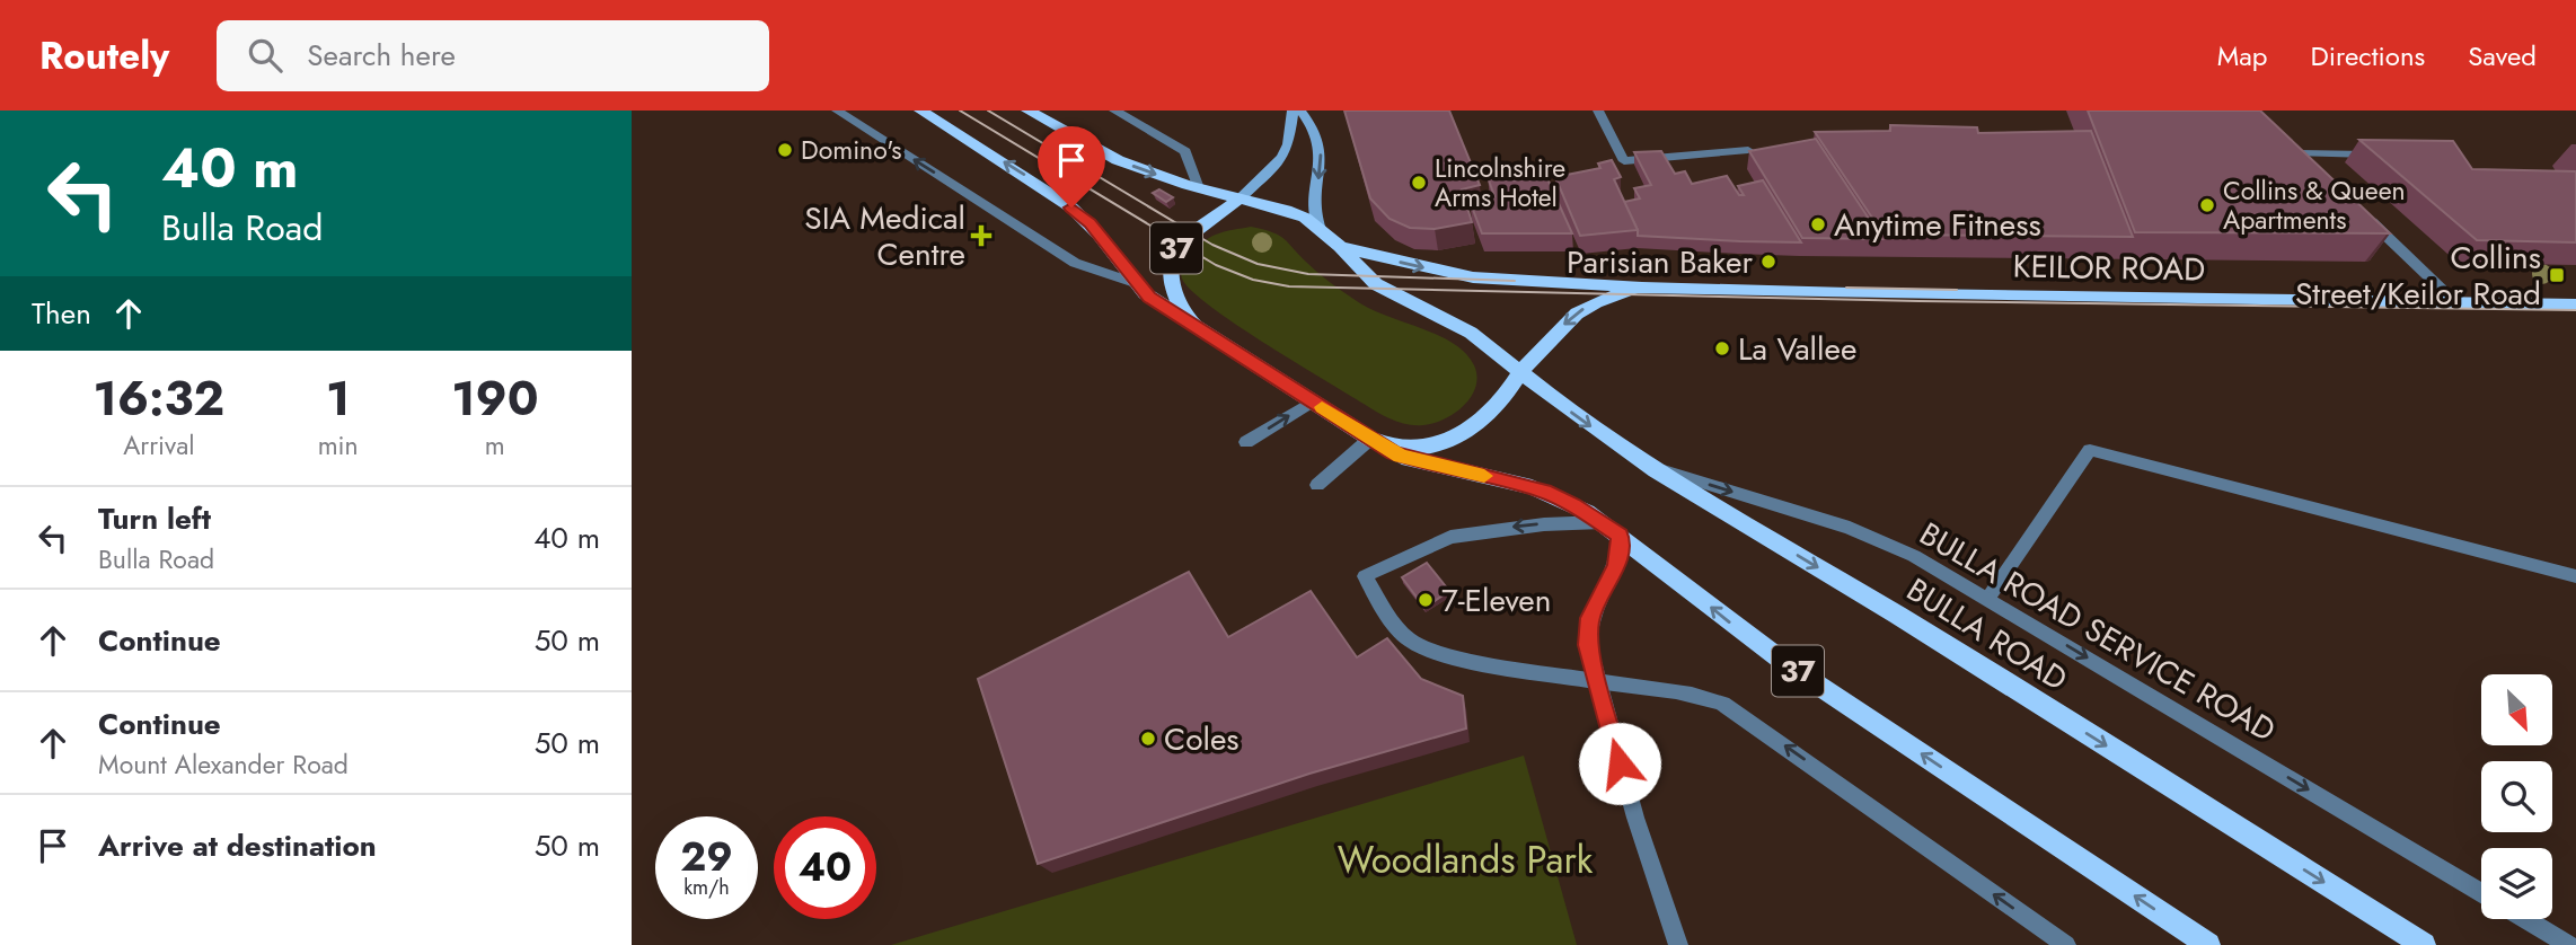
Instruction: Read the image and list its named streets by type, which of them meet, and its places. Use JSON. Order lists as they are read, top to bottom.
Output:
{
  "streets": {
    "main road": ["37", "KEILOR ROAD", "BULLA ROAD"],
    "street": ["BULLA ROAD SERVICE ROAD"]
  },
  "crossings": [
    ["37", "KEILOR ROAD"],
    ["37", "BULLA ROAD"],
    ["KEILOR ROAD", "BULLA ROAD"],
    ["BULLA ROAD SERVICE ROAD", "BULLA ROAD"]
  ],
  "one_way": ["BULLA ROAD SERVICE ROAD"],
  "parks": ["Woodlands Park"],
  "places": {
    "other": [
      "Domino's",
      "Lincolnshire Arms Hotel",
      "Collins & Queen Apartments",
      "Anytime Fitness",
      "Parisian Baker",
      "La Vallee",
      "7-Eleven",
      "Coles"
    ],
    "health": ["SIA Medical Centre"],
    "transit": ["Collins Street/Keilor Road"]
  },
  "north": "bottom right",
  "page": {
    "header": "Routely",
    "search": "Search here",
    "nav": ["Map", "Directions", "Saved"],
    "turn": ["40 m", "Bulla Road"],
    "then": "Then",
    "eta": [
      "16:32",
      "Arrival",
      "1",
      "min",
      "190",
      "m"
    ],
    "list": [
      {
        "name": "Turn left",
        "note": "Bulla Road",
        "value": "40 m"
      },
      {
        "name": "Continue",
        "value": "50 m"
      },
      {
        "name": "Continue",
        "note": "Mount Alexander Road",
        "value": "50 m"
      },
      {
        "name": "Arrive at destination",
        "value": "50 m"
      }
    ],
    "speed": "29 km/h",
    "limit": "40"
  }
}
